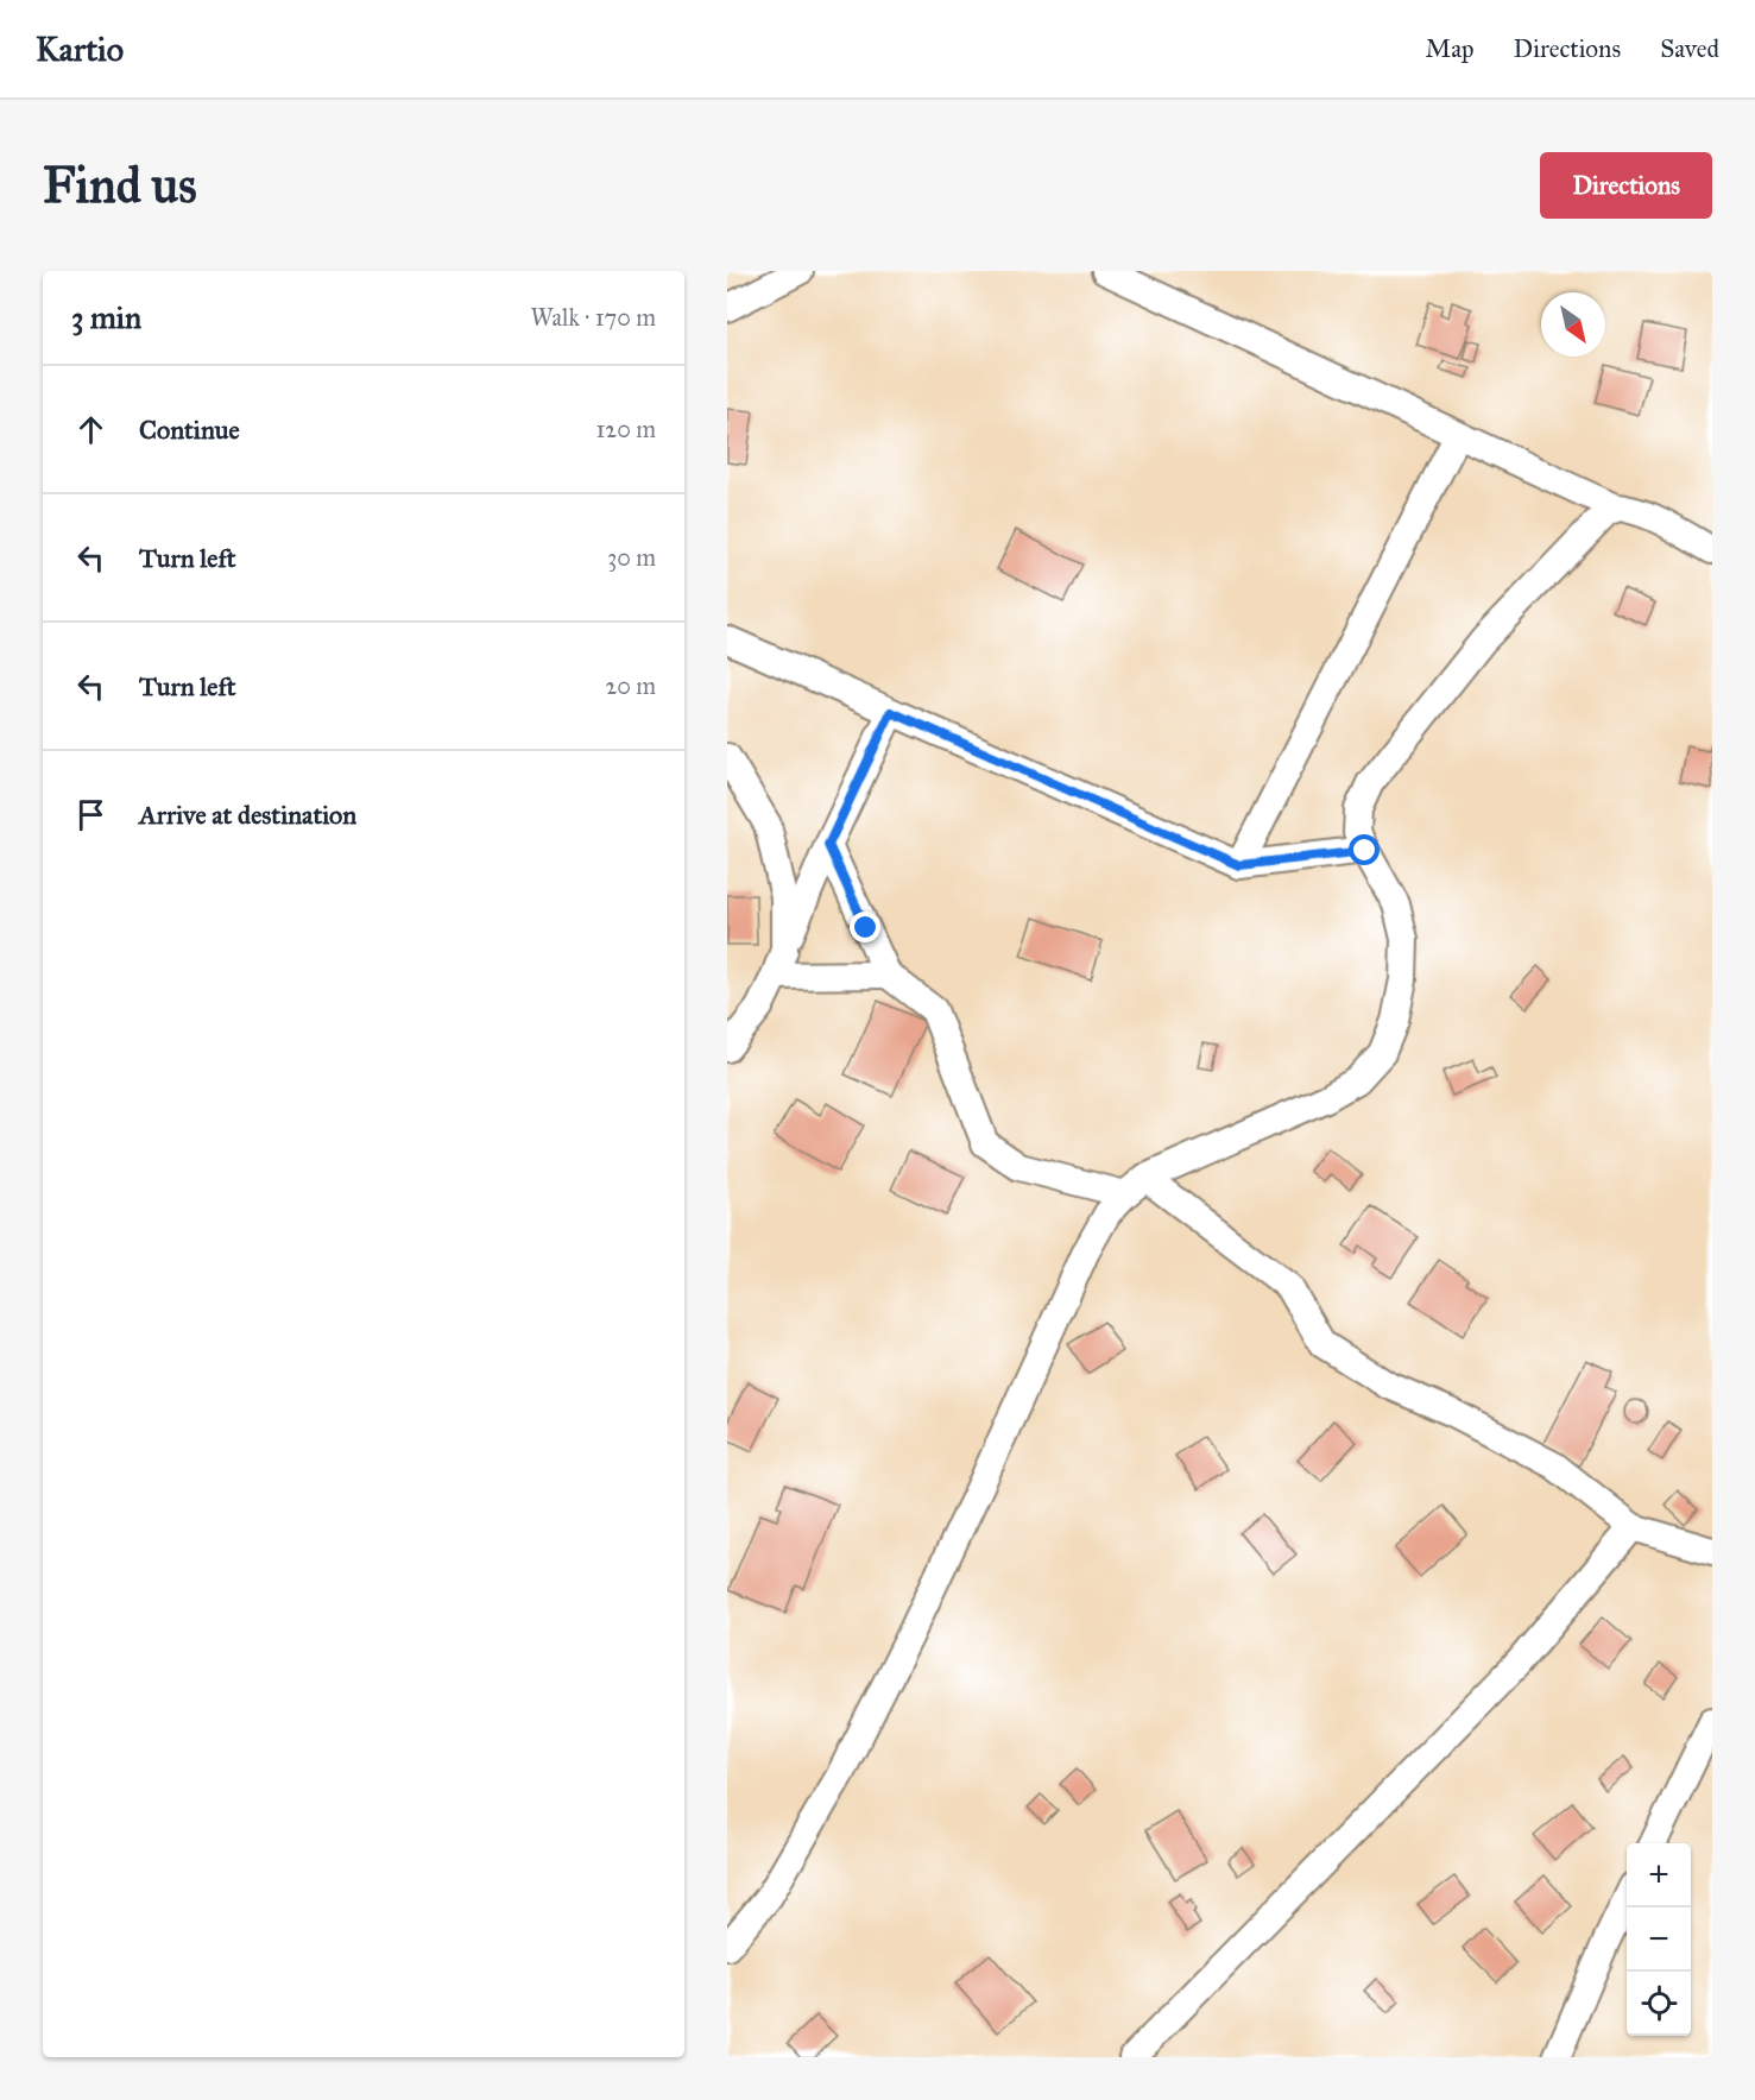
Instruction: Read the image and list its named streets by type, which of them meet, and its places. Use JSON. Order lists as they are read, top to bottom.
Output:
{
  "north": "bottom right",
  "page": {
    "header": "Kartio",
    "nav": ["Map", "Directions", "Saved"],
    "buttons": "Directions",
    "title": "Find us",
    "heading": ["3 min", "Walk · 170 m"],
    "list": [
      ["Continue", "120 m"],
      ["Turn left", "30 m"],
      ["Turn left", "20 m"],
      "Arrive at destination"
    ],
    "map_buttons": ["+", "−"]
  }
}
